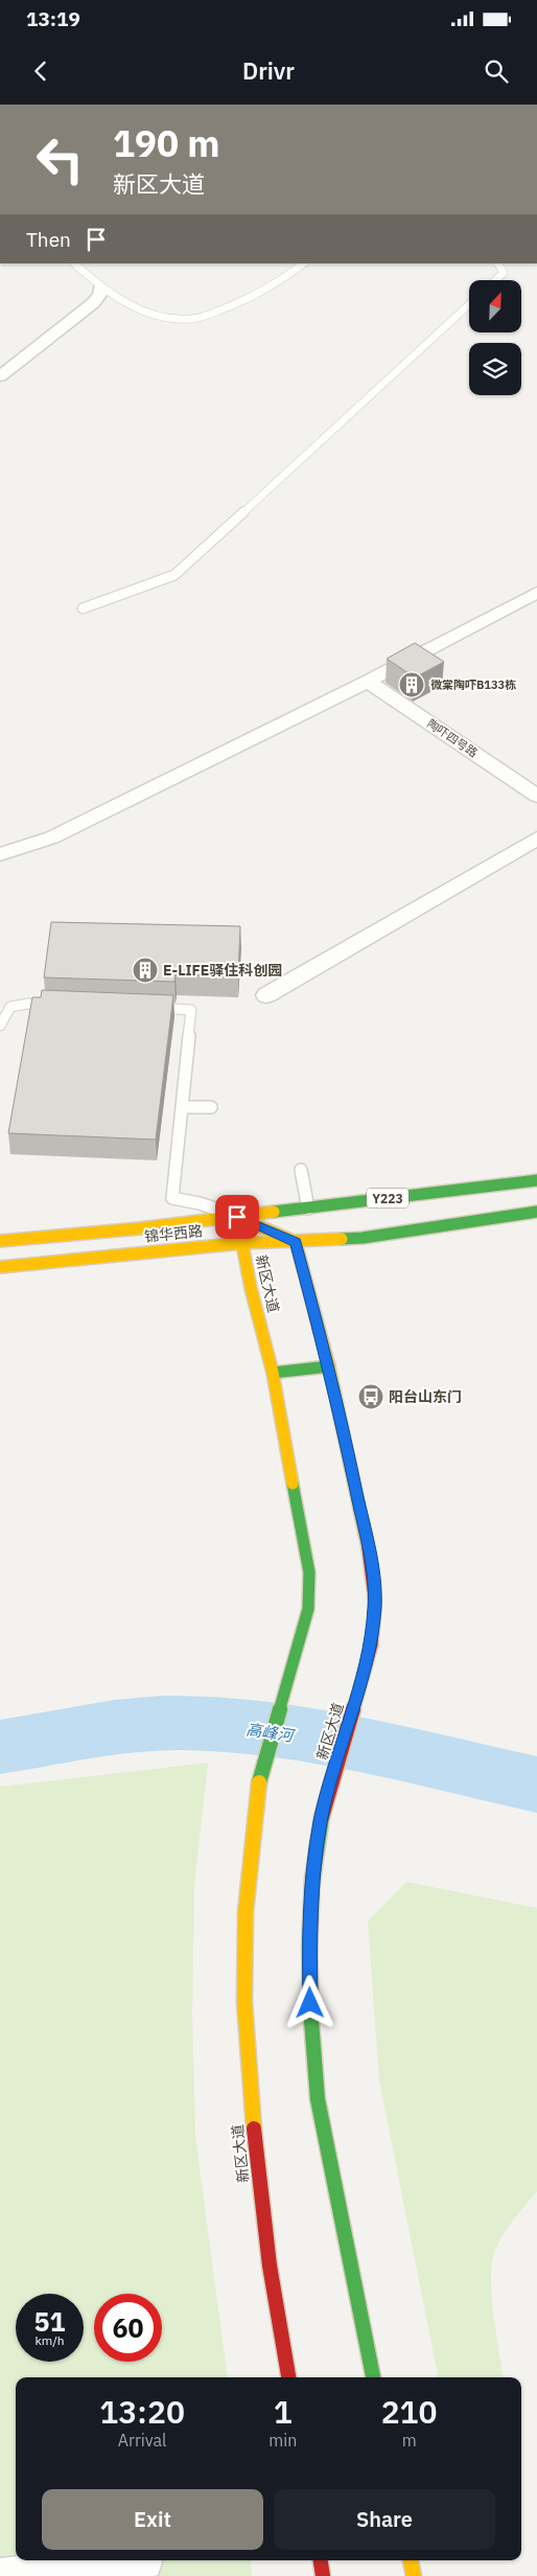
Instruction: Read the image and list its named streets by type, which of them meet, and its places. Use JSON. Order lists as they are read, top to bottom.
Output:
{
  "streets": {
    "main road": ["Y223", "锦华西路", "新区大道"],
    "street": ["陶吓四号路"]
  },
  "crossings": [
    ["锦华西路", "新区大道"]
  ],
  "water": ["高峰河"],
  "places": {
    "building": ["微棠陶吓B133栋", "E-LIFE驿住科创园"],
    "bus stop": ["阳台山东门"]
  },
  "north": "top right",
  "page": {
    "status": "13:19",
    "header": "Drivr",
    "turn": ["190 m", "新区大道"],
    "then": "Then",
    "speed": "51 km/h",
    "limit": "60",
    "eta": [
      "13:20",
      "Arrival",
      "1",
      "min",
      "210",
      "m"
    ],
    "buttons": ["Exit", "Share"]
  }
}
